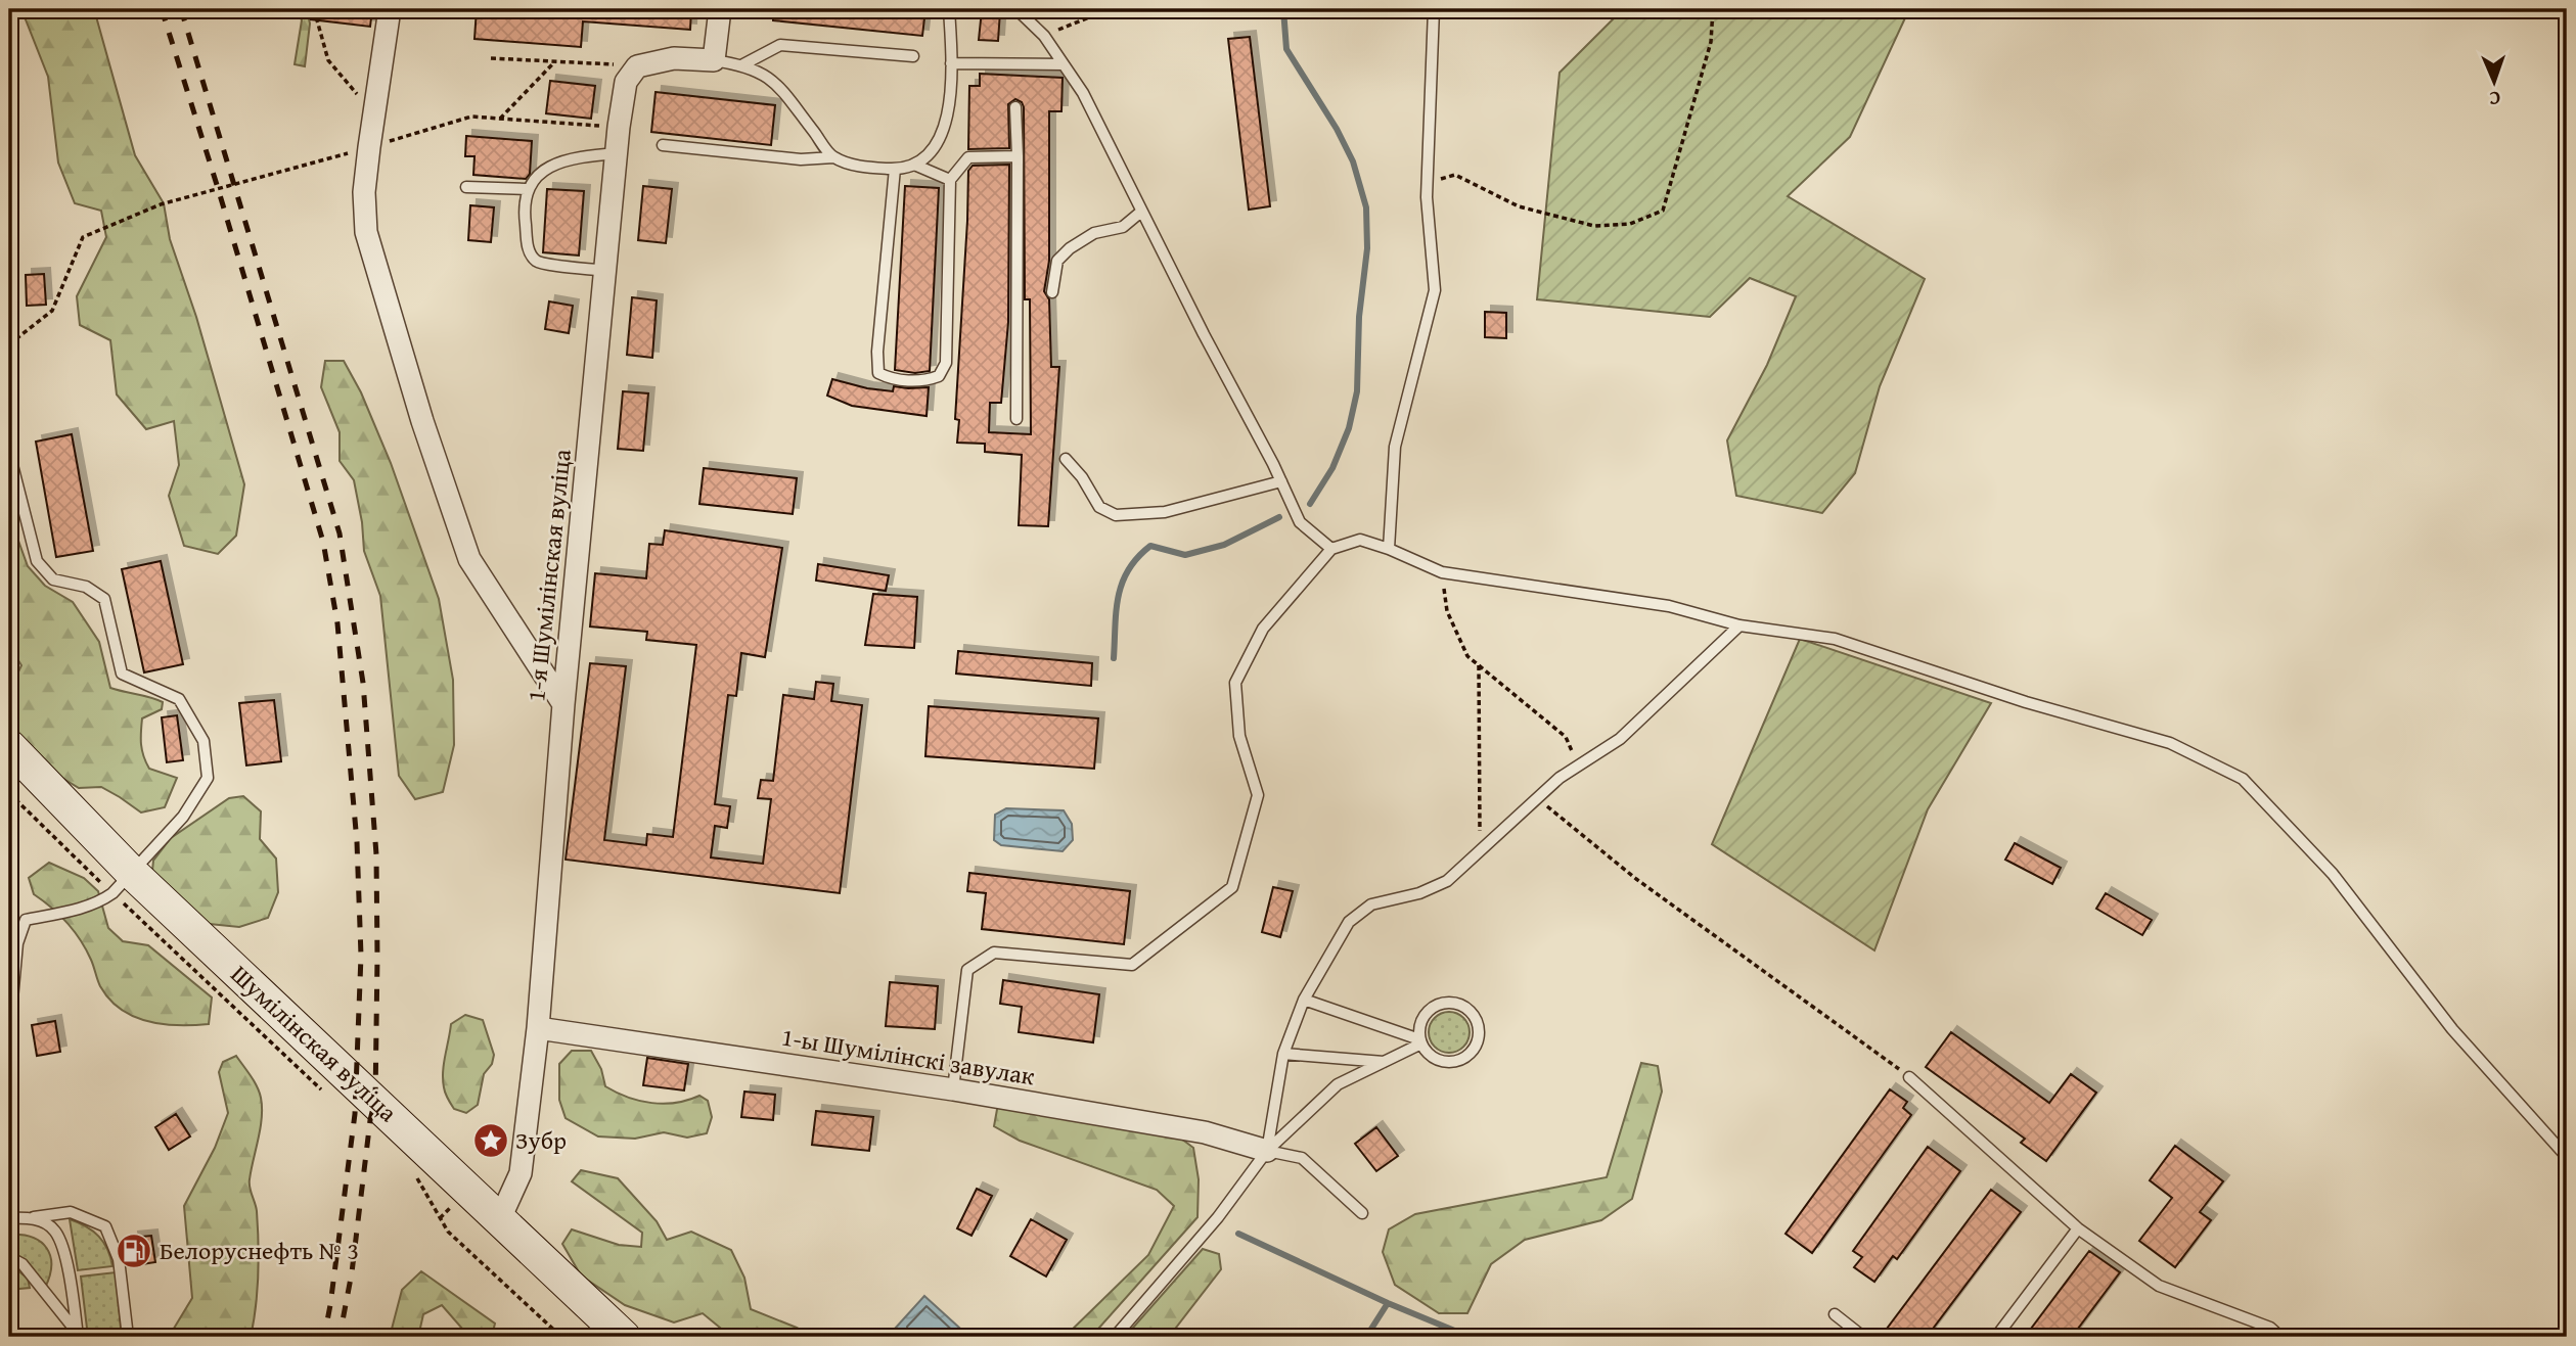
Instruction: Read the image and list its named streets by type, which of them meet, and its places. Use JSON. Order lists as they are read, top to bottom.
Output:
{
  "streets": {
    "main road": ["Шумілінская вуліца"],
    "street": ["1-я Шумілінская вуліца", "1-ы Шумілінскі завулак"]
  },
  "crossings": [
    ["1-я Шумілінская вуліца", "Шумілінская вуліца"],
    ["1-я Шумілінская вуліца", "1-ы Шумілінскі завулак"]
  ],
  "places": {
    "place": ["Зубр"],
    "fuel station": ["Белоруснефть № 3"]
  },
  "north": "bottom"
}
